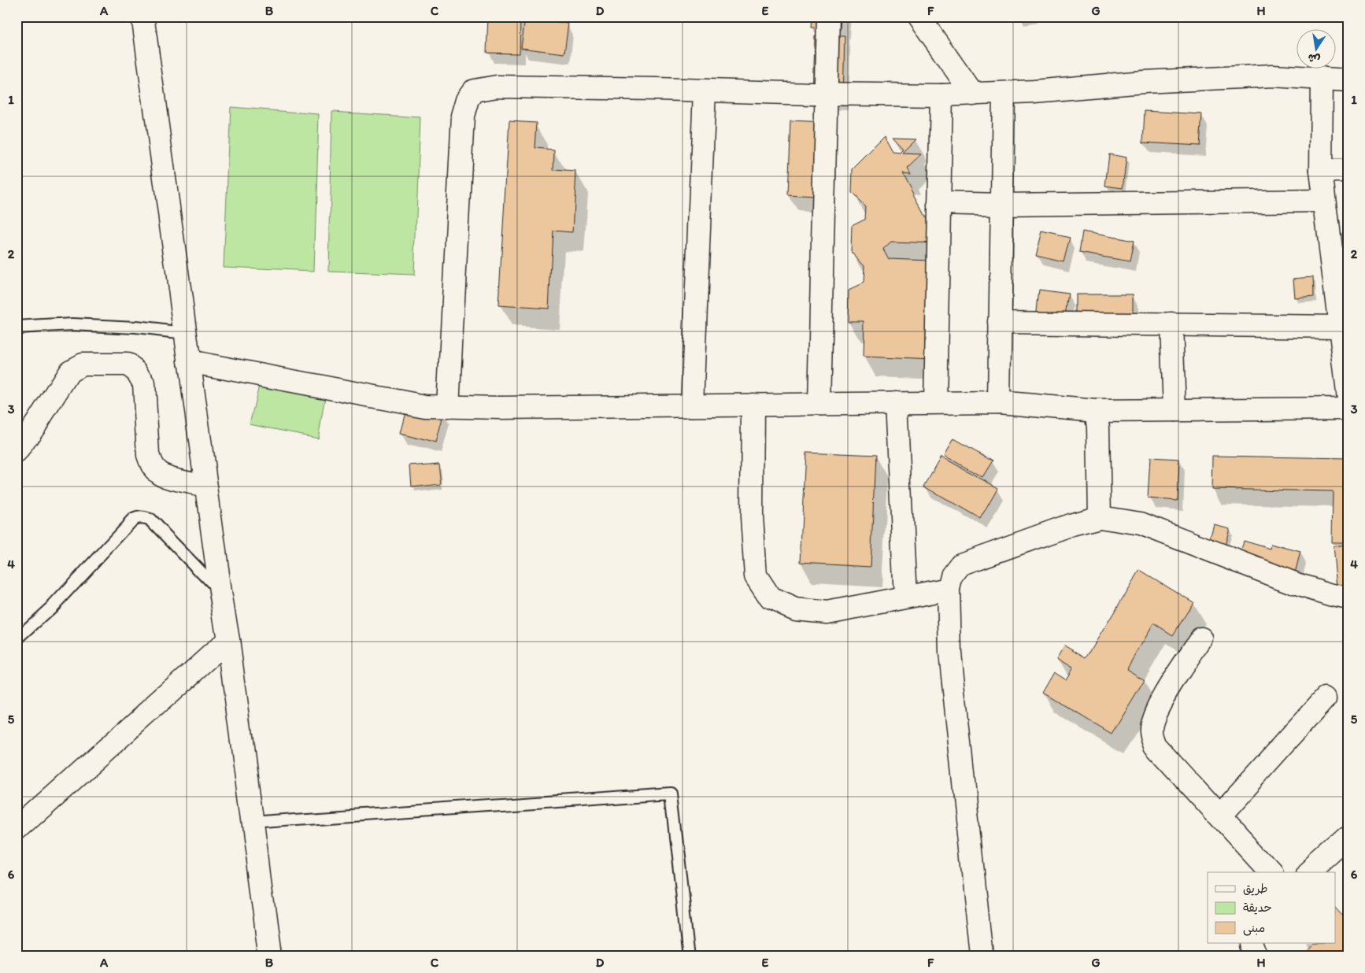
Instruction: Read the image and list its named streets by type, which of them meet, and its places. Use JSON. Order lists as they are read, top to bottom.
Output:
{
  "legend": ["طريق", "حديقة", "مبنى"],
  "north": "bottom",
  "grid": {
    "columns": [
      "A",
      "B",
      "C",
      "D",
      "E",
      "F",
      "G",
      "H"
    ],
    "rows": [
      "1",
      "2",
      "3",
      "4",
      "5",
      "6"
    ]
  }
}
